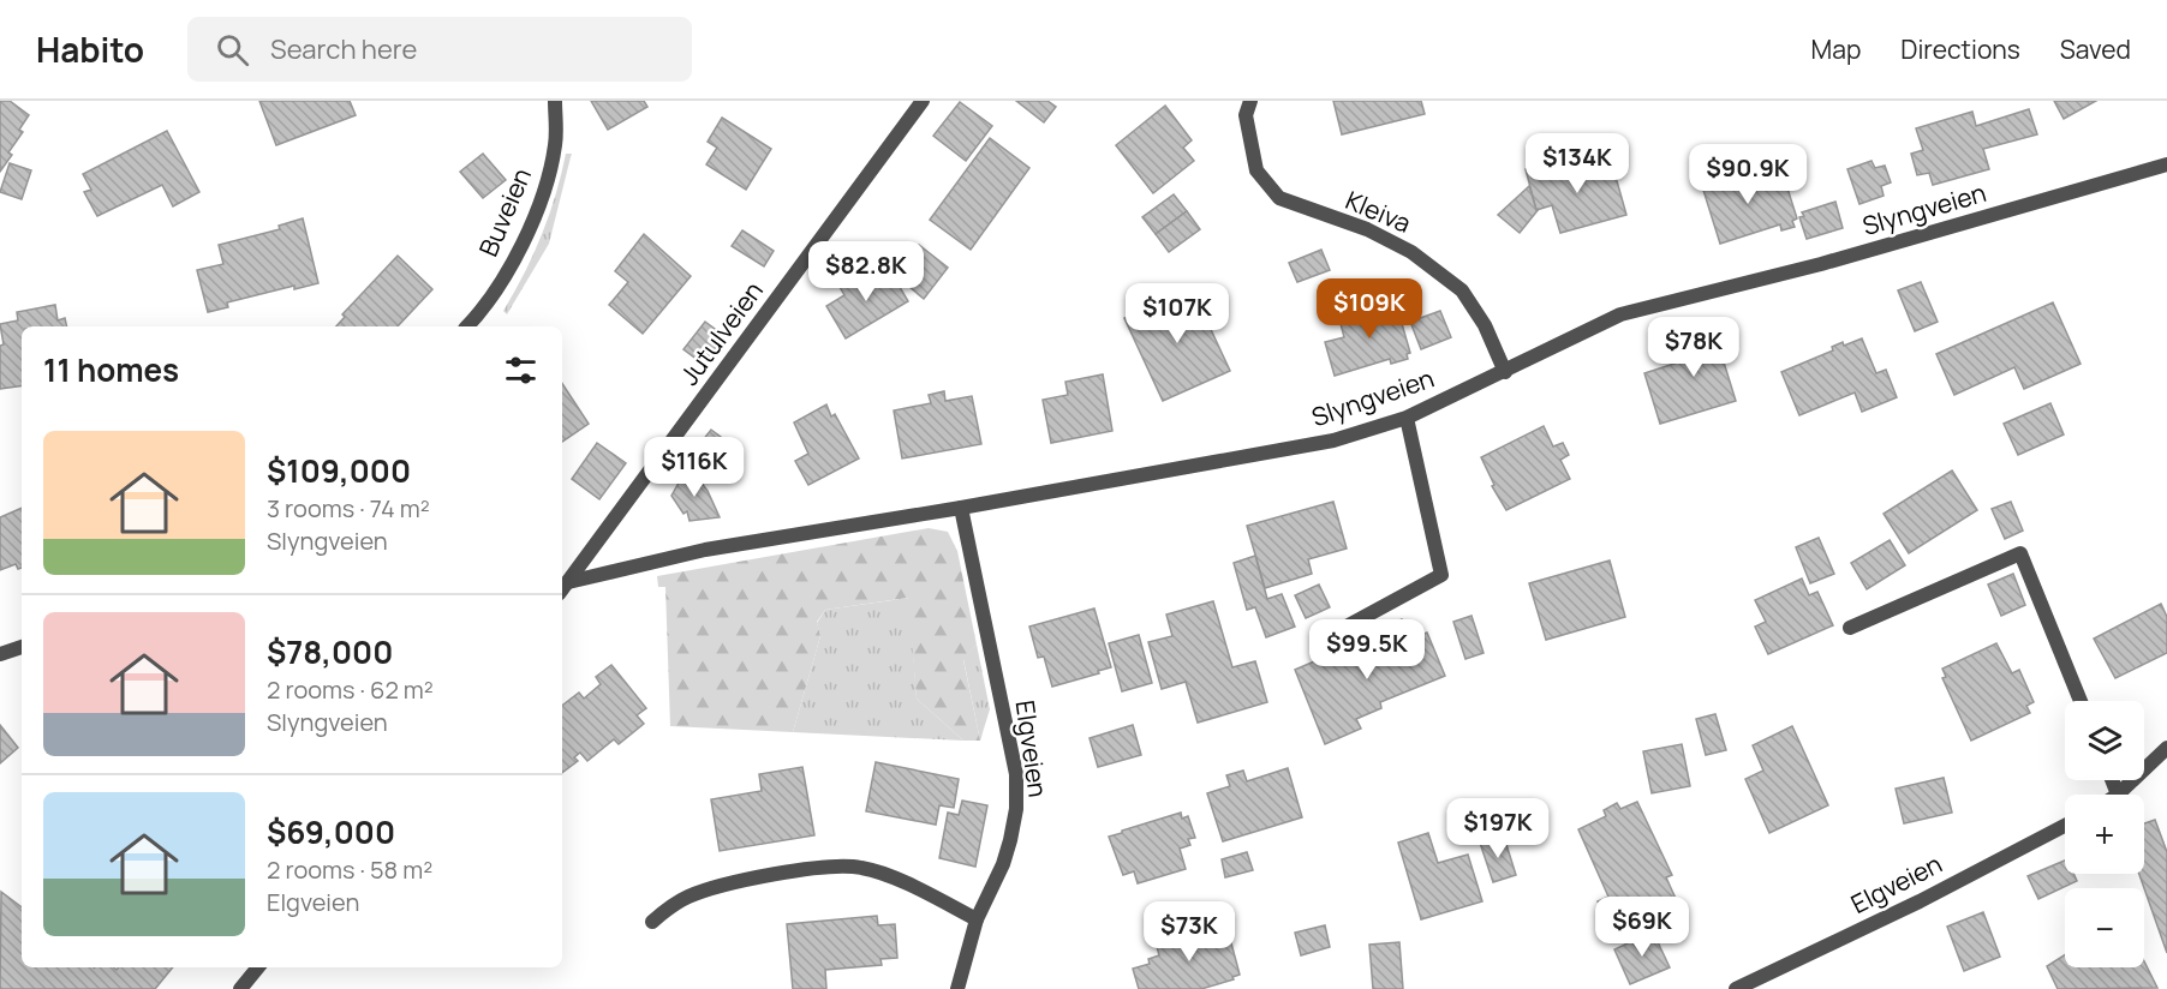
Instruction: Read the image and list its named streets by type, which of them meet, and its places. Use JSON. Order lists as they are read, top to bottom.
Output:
{
  "streets": {
    "street": [
      "Slyngveien",
      "Buveien",
      "Kleiva",
      "Jutulveien",
      "Elgveien"
    ]
  },
  "crossings": [
    ["Slyngveien", "Kleiva"],
    ["Slyngveien", "Jutulveien"],
    ["Slyngveien", "Elgveien"]
  ],
  "page": {
    "header": "Habito",
    "search": "Search here",
    "nav": ["Map", "Directions", "Saved"],
    "price": [
      "$134K",
      "$90.9K",
      "$82.8K",
      "$109K",
      "$107K",
      "$78K",
      "$116K",
      "$99.5K",
      "$197K",
      "$69K",
      "$73K"
    ],
    "heading": "11 homes",
    "list": [
      {
        "name": "$109,000",
        "note": "3 rooms · 74 m² · Slyngveien"
      },
      {
        "name": "$78,000",
        "note": "2 rooms · 62 m² · Slyngveien"
      },
      {
        "name": "$69,000",
        "note": "2 rooms · 58 m² · Elgveien"
      }
    ],
    "map_buttons": ["+", "−"]
  }
}
